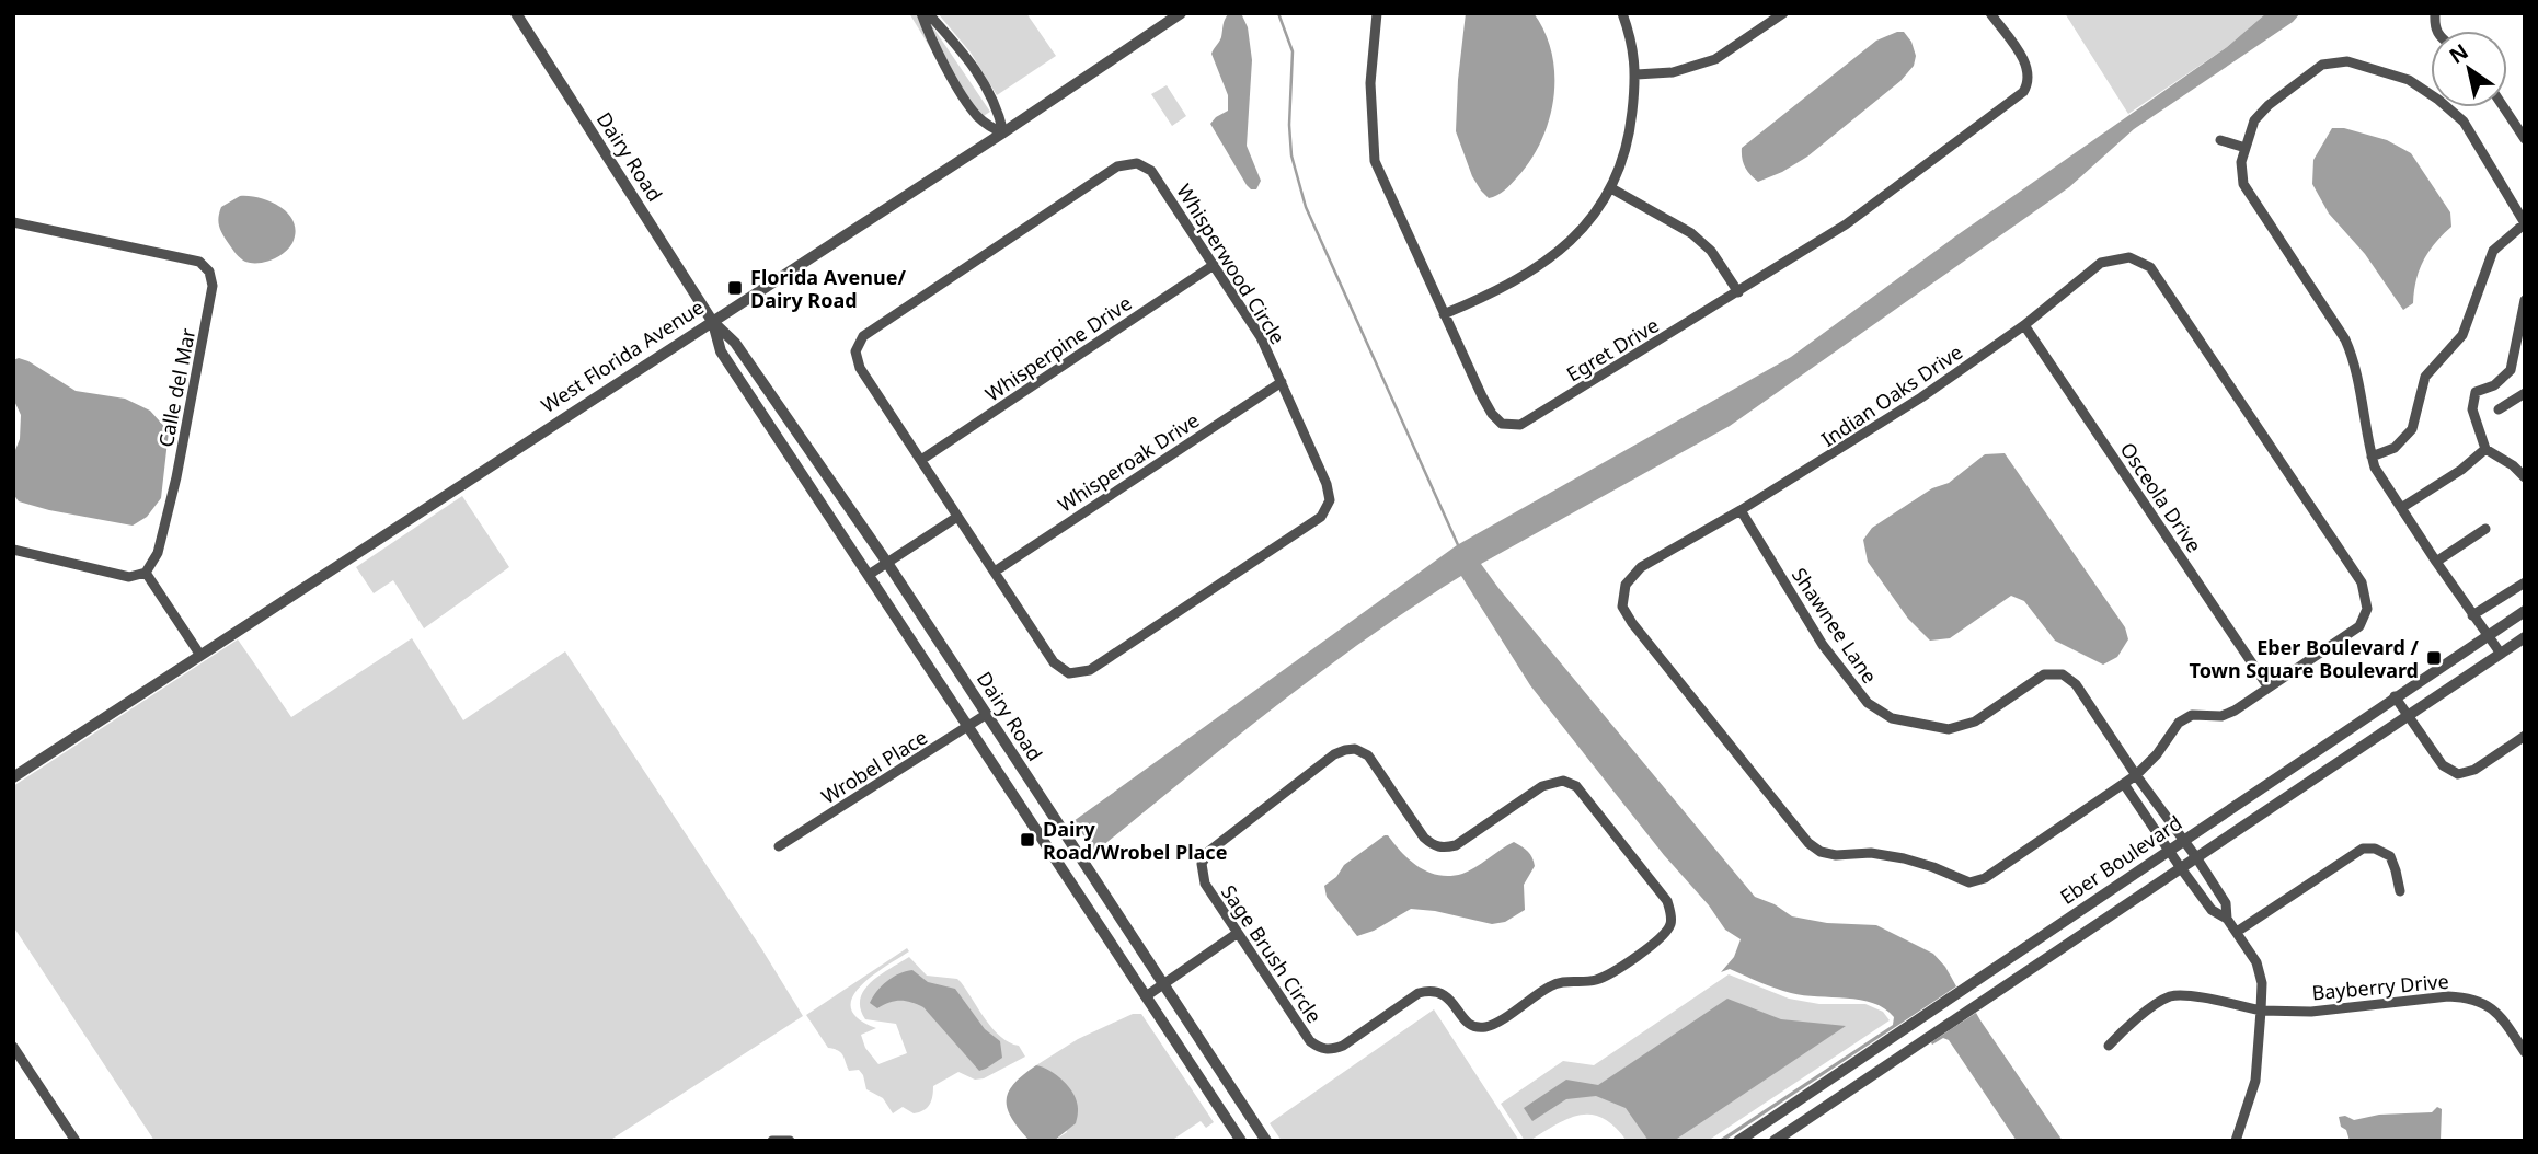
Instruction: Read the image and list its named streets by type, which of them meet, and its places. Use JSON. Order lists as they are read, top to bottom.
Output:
{
  "streets": {
    "street": [
      "Dairy Road",
      "Whisperwood Circle",
      "Whisperpine Drive",
      "Egret Drive",
      "West Florida Avenue",
      "Calle del Mar",
      "Indian Oaks Drive",
      "Whisperoak Drive",
      "Osceola Drive",
      "Shawnee Lane",
      "Wrobel Place",
      "Eber Boulevard",
      "Sage Brush Circle",
      "Bayberry Drive"
    ]
  },
  "crossings": [
    ["Dairy Road", "West Florida Avenue"],
    ["Dairy Road", "Wrobel Place"],
    ["Whisperwood Circle", "Whisperpine Drive"],
    ["Whisperwood Circle", "Whisperoak Drive"],
    ["Indian Oaks Drive", "Osceola Drive"],
    ["Indian Oaks Drive", "Shawnee Lane"]
  ],
  "places": {
    "transit": ["Florida Avenue/ Dairy Road", "Eber Boulevard / Town Square Boulevard", "Dairy Road/Wrobel Place"]
  },
  "north": "top left"
}
